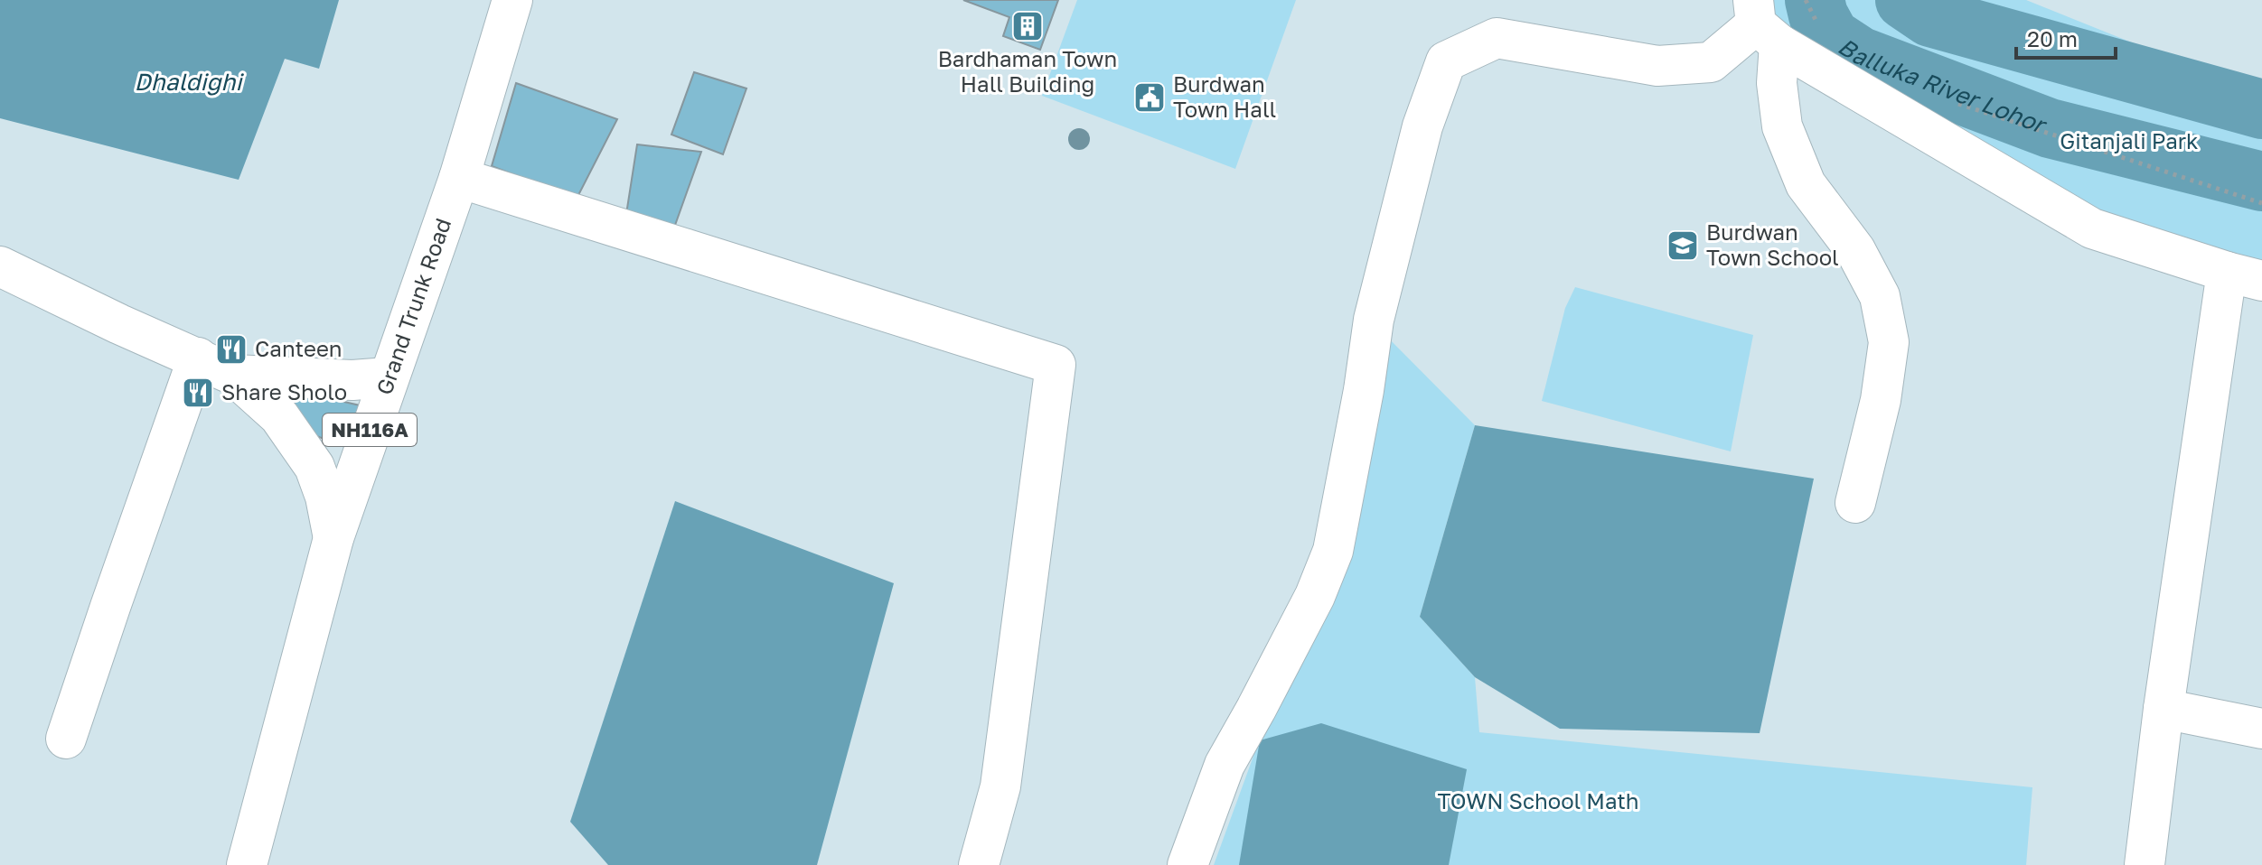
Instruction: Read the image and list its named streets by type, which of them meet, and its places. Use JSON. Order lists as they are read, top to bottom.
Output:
{
  "streets": {
    "main road": ["Grand Trunk Road", "NH116A"]
  },
  "water": ["Dhaldighi", "Balluka River Lohor"],
  "parks": ["Gitanjali Park", "TOWN School Math"],
  "places": {
    "building": ["Bardhaman Town Hall Building"],
    "public building": ["Burdwan Town Hall"],
    "school or university": ["Burdwan Town School"],
    "restaurant": ["Canteen", "Share Sholo"]
  },
  "scale_bar": "20 m"
}
